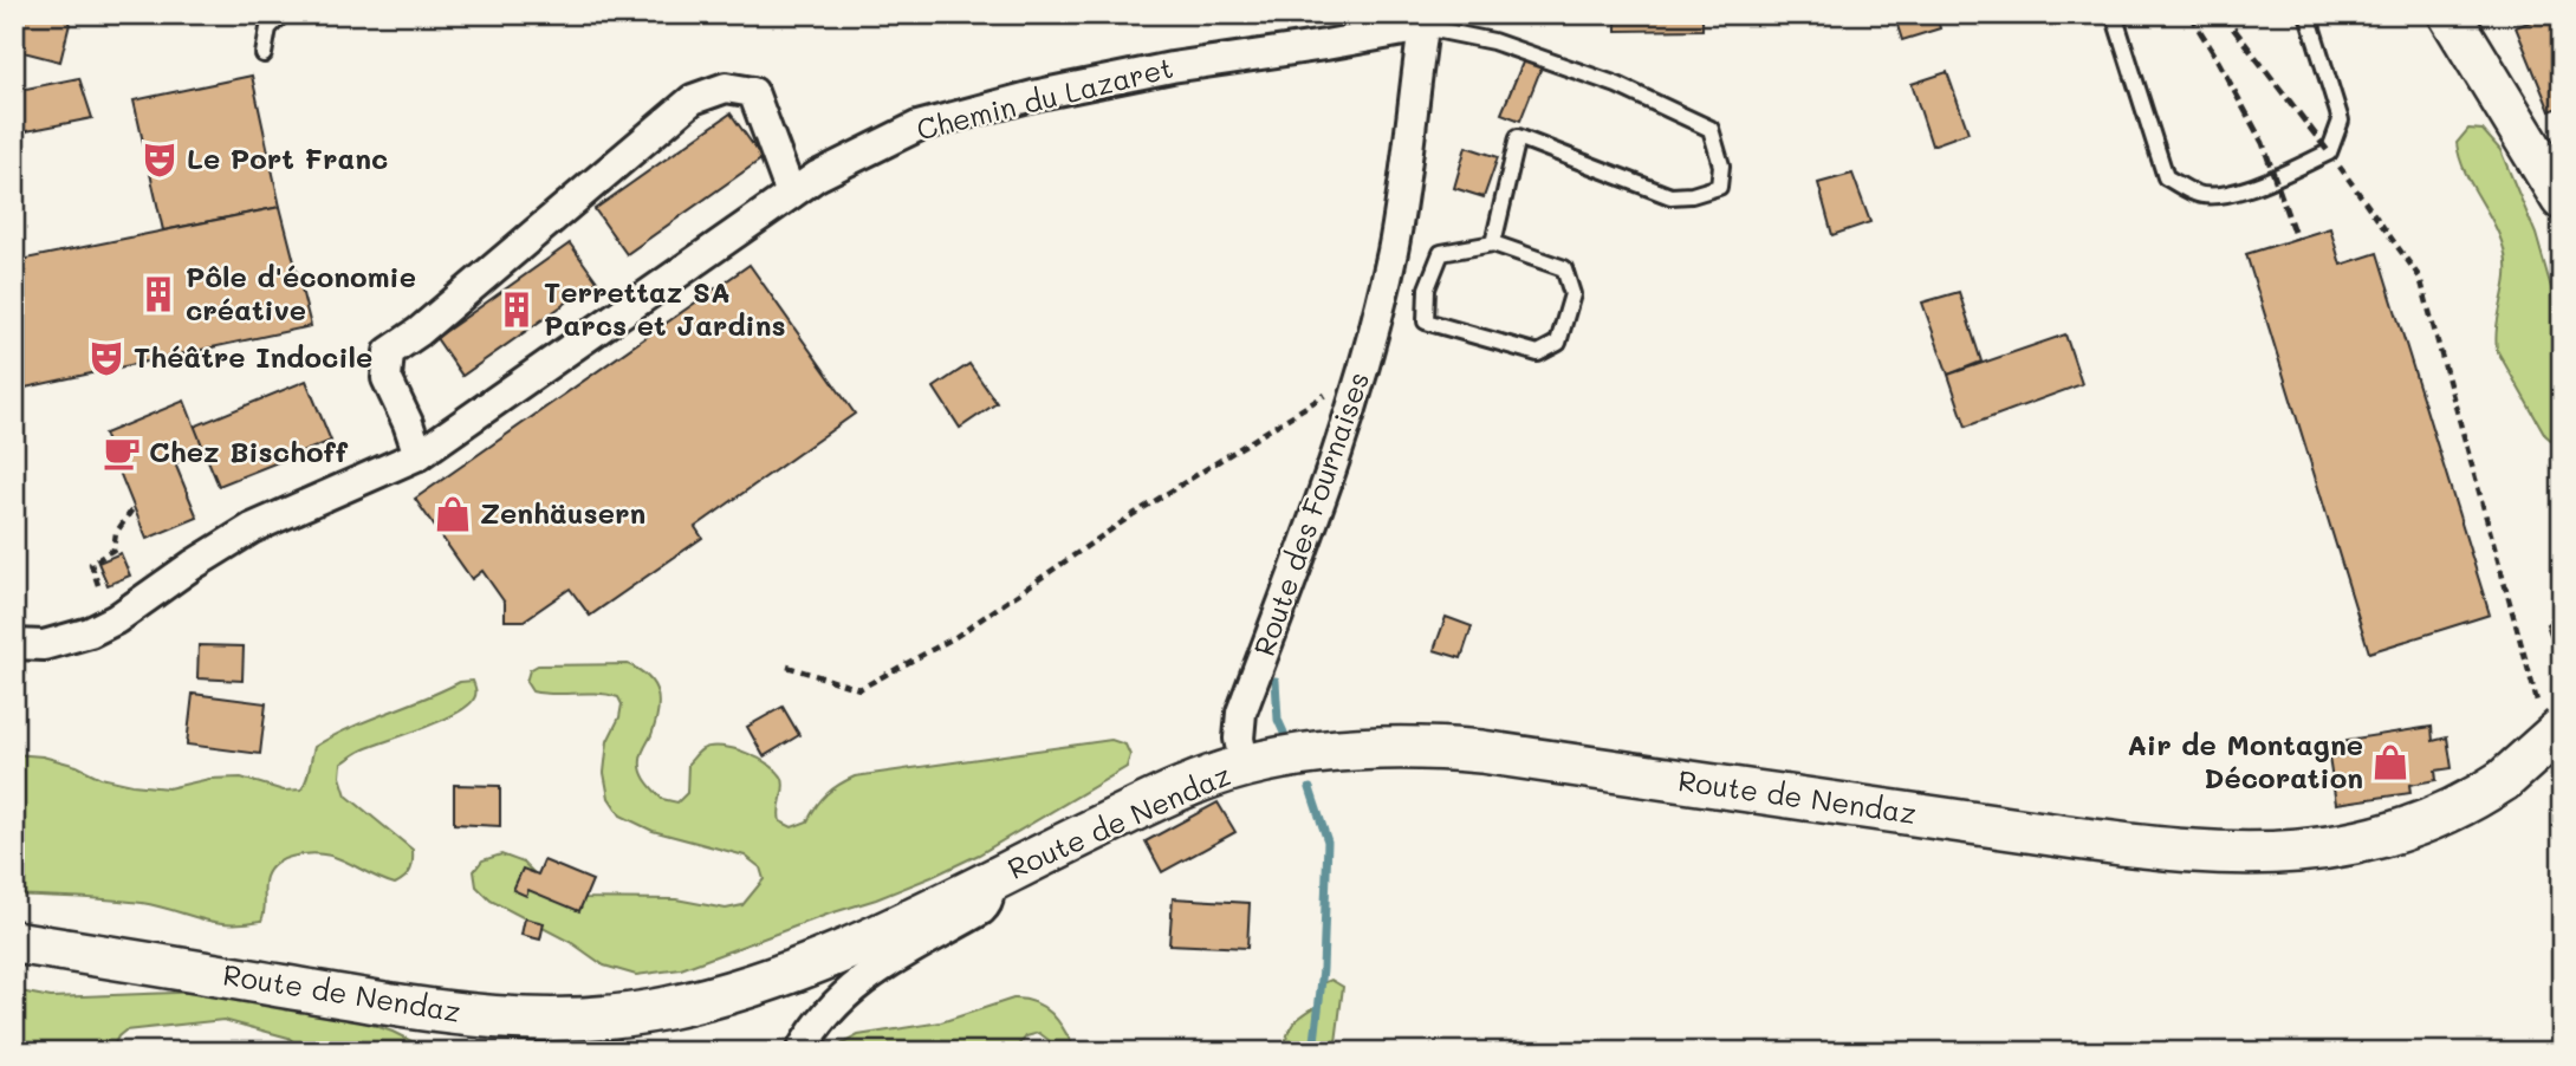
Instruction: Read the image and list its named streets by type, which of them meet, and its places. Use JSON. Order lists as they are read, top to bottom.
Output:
{
  "streets": {
    "main road": ["Route de Nendaz"],
    "street": ["Chemin du Lazaret", "Route des Fournaises"]
  },
  "crossings": [
    ["Chemin du Lazaret", "Route des Fournaises"],
    ["Route des Fournaises", "Route de Nendaz"]
  ],
  "places": {
    "theatre": ["Le Port Franc", "Théâtre Indocile"],
    "building": ["Pôle d'économie créative", "Terrettaz SA Parcs et Jardins"],
    "cafe": ["Chez Bischoff"],
    "shop": ["Zenhäusern", "Air de Montagne Décoration"]
  }
}
